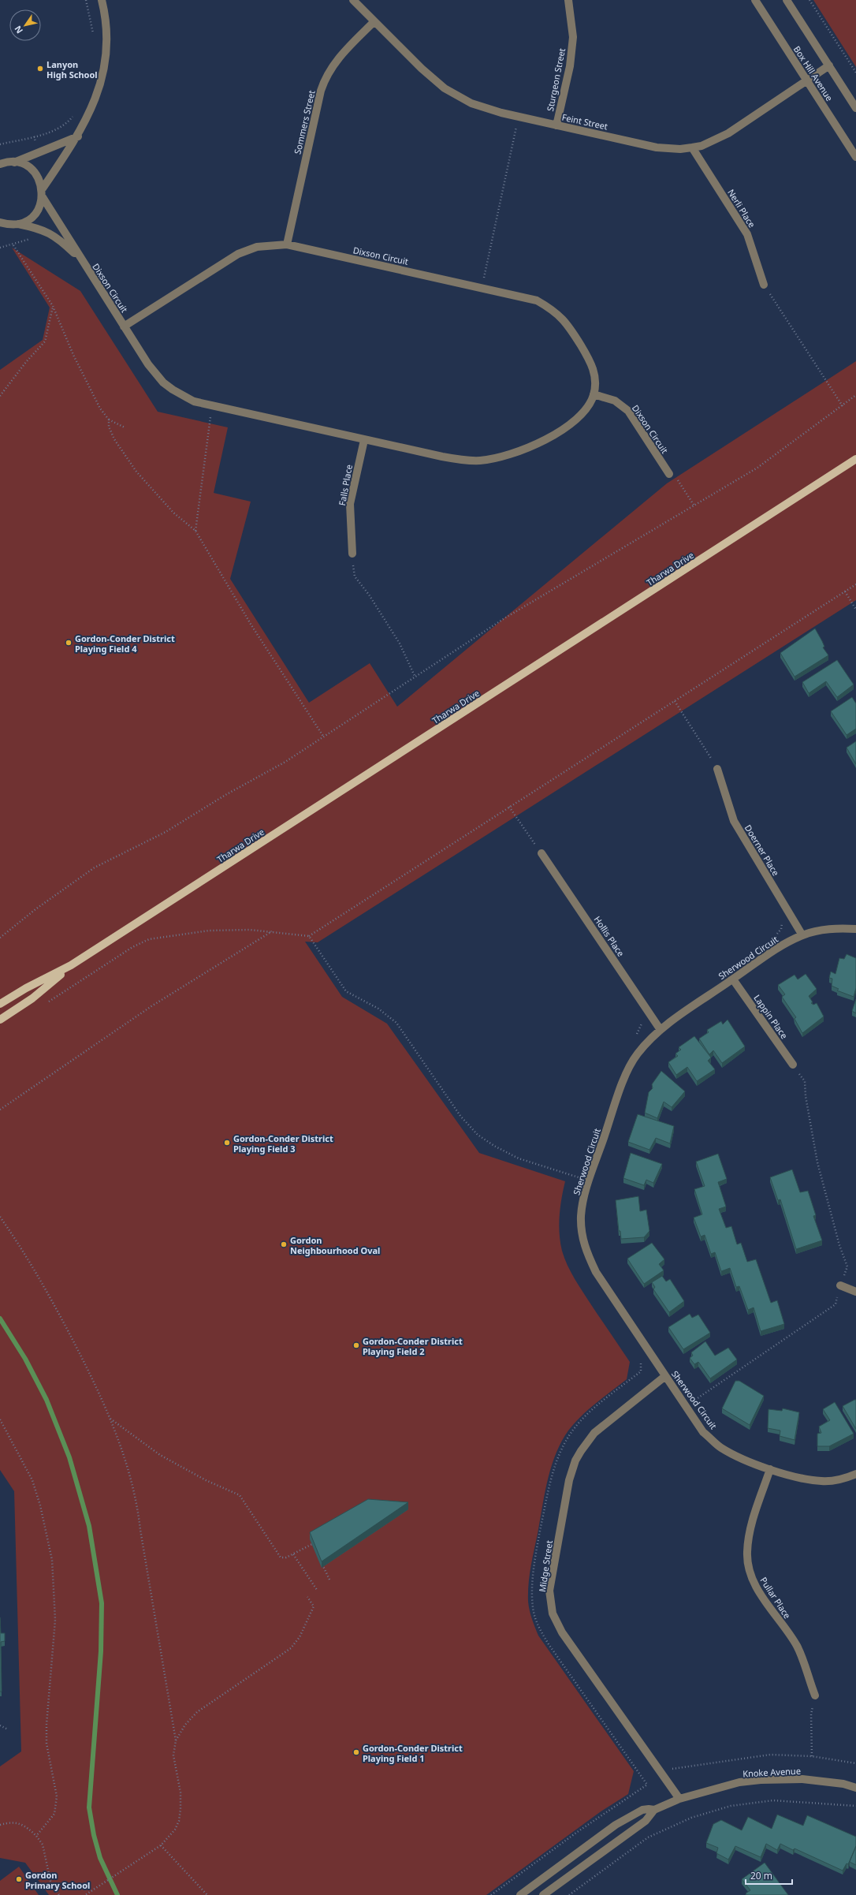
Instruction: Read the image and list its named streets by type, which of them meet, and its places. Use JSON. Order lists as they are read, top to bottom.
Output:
{
  "streets": {
    "main road": ["Tharwa Drive"],
    "street": [
      "Box Hill Avenue",
      "Sturgeon Street",
      "Feint Street",
      "Sommers Street",
      "Nerli Place",
      "Dixson Circuit",
      "Falls Place",
      "Doerner Place",
      "Hollis Place",
      "Sherwood Circuit",
      "Lappin Place",
      "Midge Street",
      "Pullar Place",
      "Knoke Avenue"
    ]
  },
  "crossings": [
    ["Box Hill Avenue", "Feint Street"],
    ["Sturgeon Street", "Feint Street"],
    ["Feint Street", "Sommers Street"],
    ["Feint Street", "Nerli Place"],
    ["Sommers Street", "Dixson Circuit"],
    ["Dixson Circuit", "Falls Place"],
    ["Doerner Place", "Sherwood Circuit"],
    ["Hollis Place", "Sherwood Circuit"],
    ["Sherwood Circuit", "Lappin Place"],
    ["Sherwood Circuit", "Midge Street"],
    ["Sherwood Circuit", "Pullar Place"],
    ["Midge Street", "Knoke Avenue"]
  ],
  "places": [
    "Lanyon High School",
    "Gordon-Conder District Playing Field 4",
    "Gordon-Conder District Playing Field 3",
    "Gordon Neighbourhood Oval",
    "Gordon-Conder District Playing Field 2",
    "Gordon-Conder District Playing Field 1",
    "Gordon Primary School"
  ],
  "scale_bar": "20 m",
  "north": "bottom left"
}
